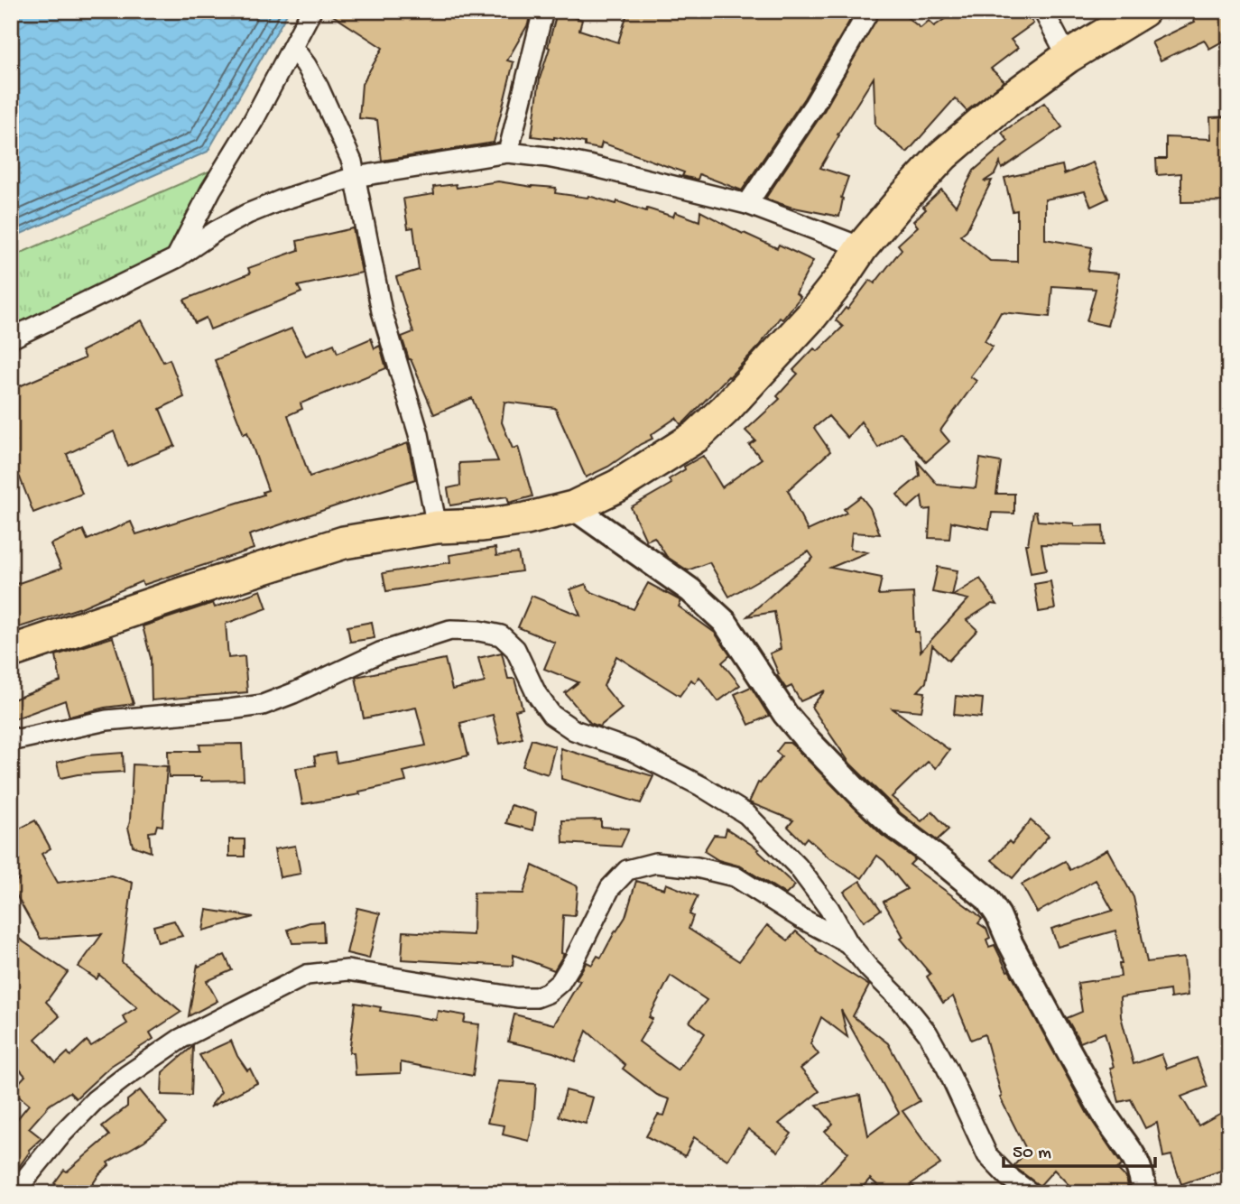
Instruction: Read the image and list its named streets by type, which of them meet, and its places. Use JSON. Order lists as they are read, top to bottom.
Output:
{
  "scale_bar": "50 m"
}
